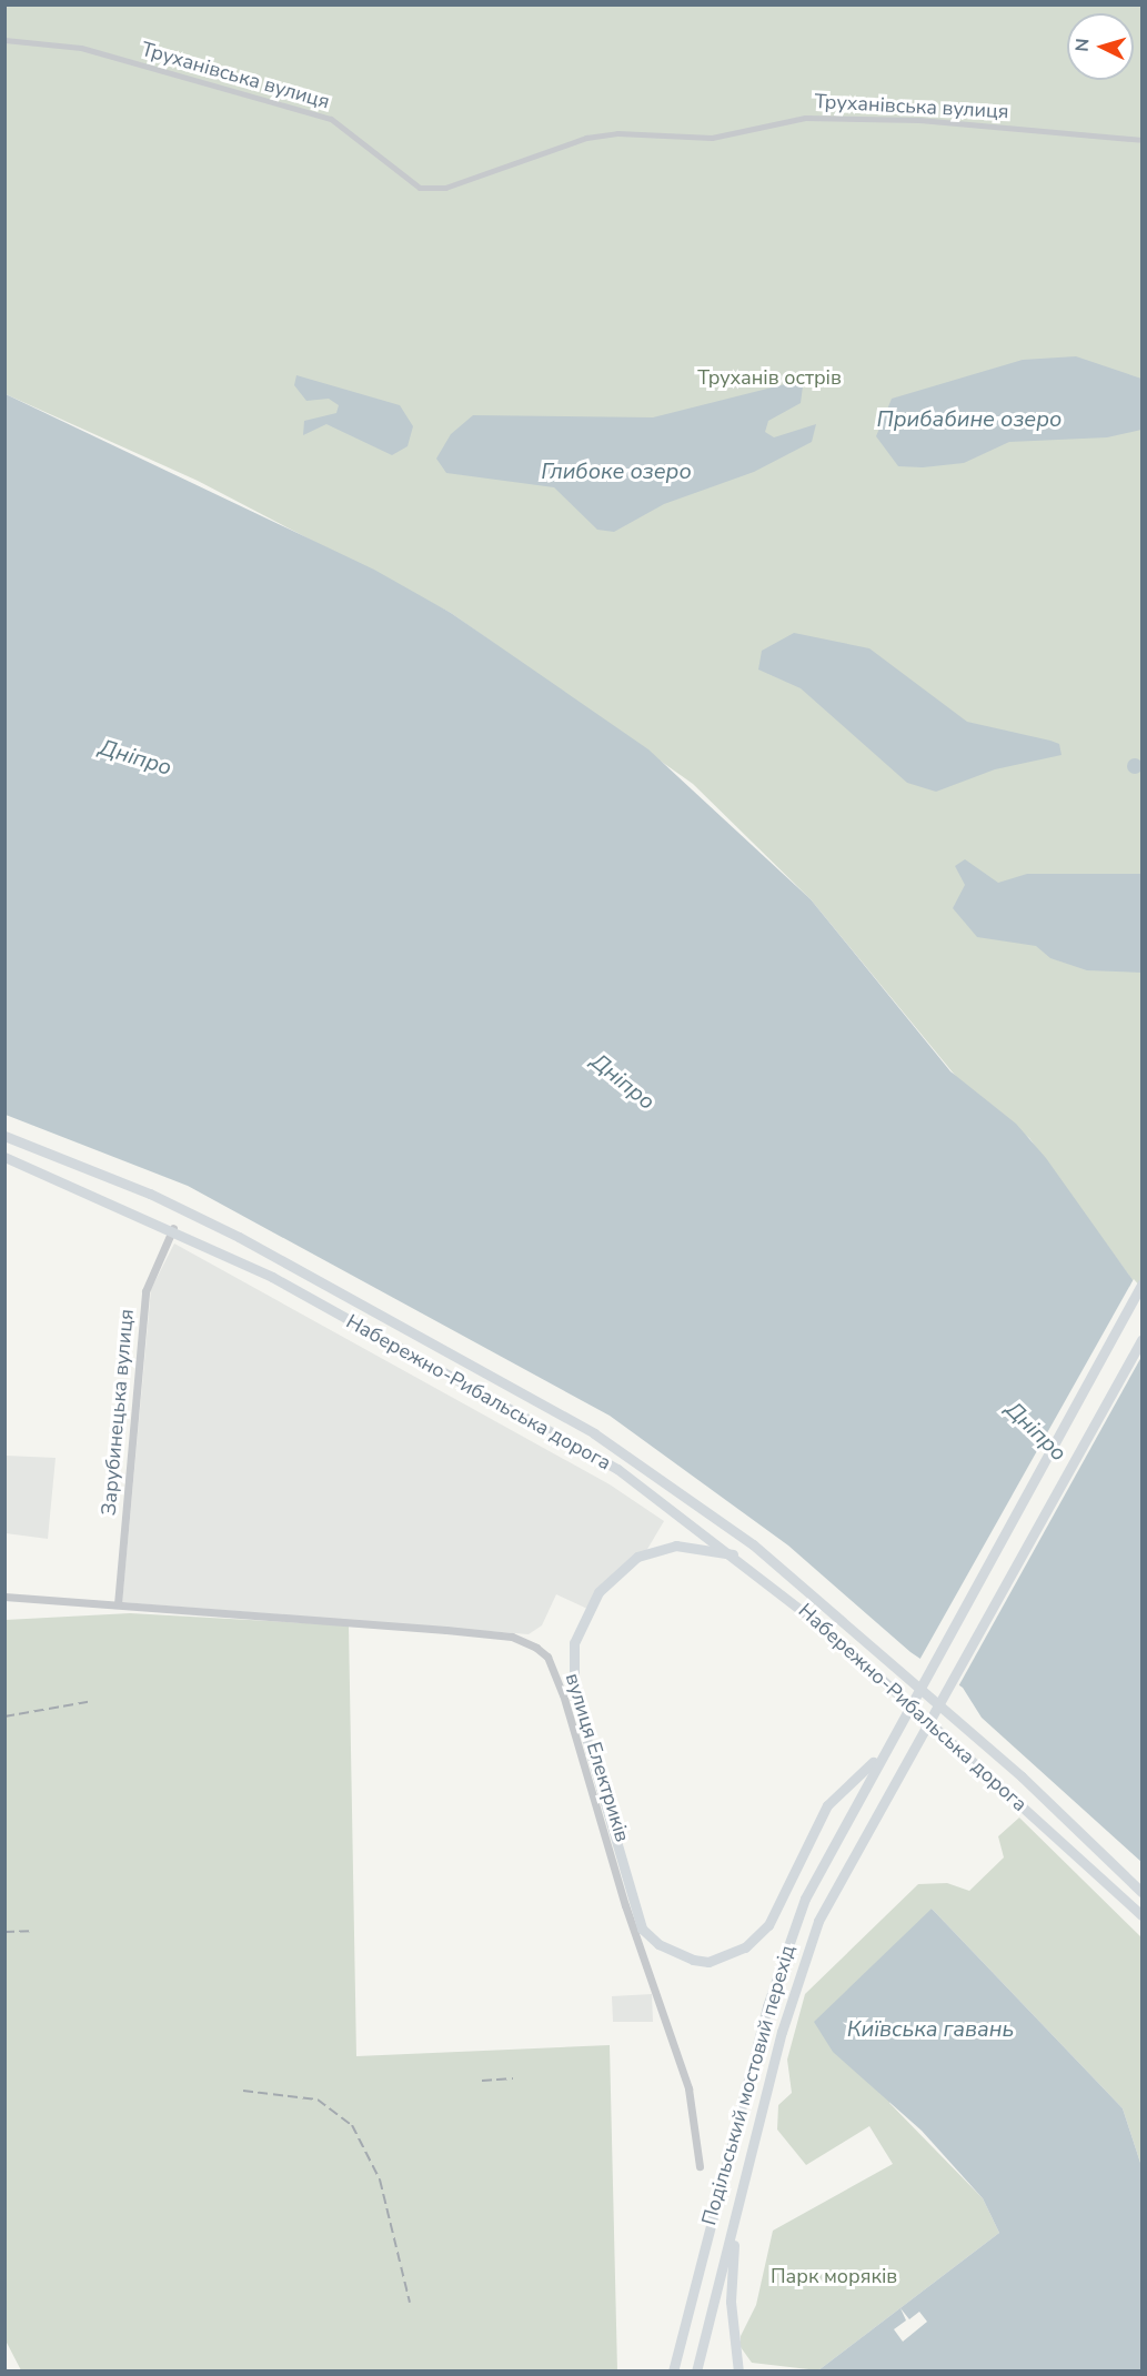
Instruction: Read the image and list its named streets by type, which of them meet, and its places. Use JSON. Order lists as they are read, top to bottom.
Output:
{
  "streets": {
    "main road": ["Набережно-Рибальська дорога", "Подільський мостовий перехід"],
    "street": ["Труханівська вулиця", "Зарубинецька вулиця", "вулиця Електриків"]
  },
  "crossings": [
    ["Набережно-Рибальська дорога", "Зарубинецька вулиця"],
    ["Зарубинецька вулиця", "вулиця Електриків"]
  ],
  "water": [
    "Прибабине озеро",
    "Глибоке озеро",
    "Дніпро",
    "Київська гавань"
  ],
  "parks": ["Труханів острів", "Парк моряків"],
  "north": "left"
}
